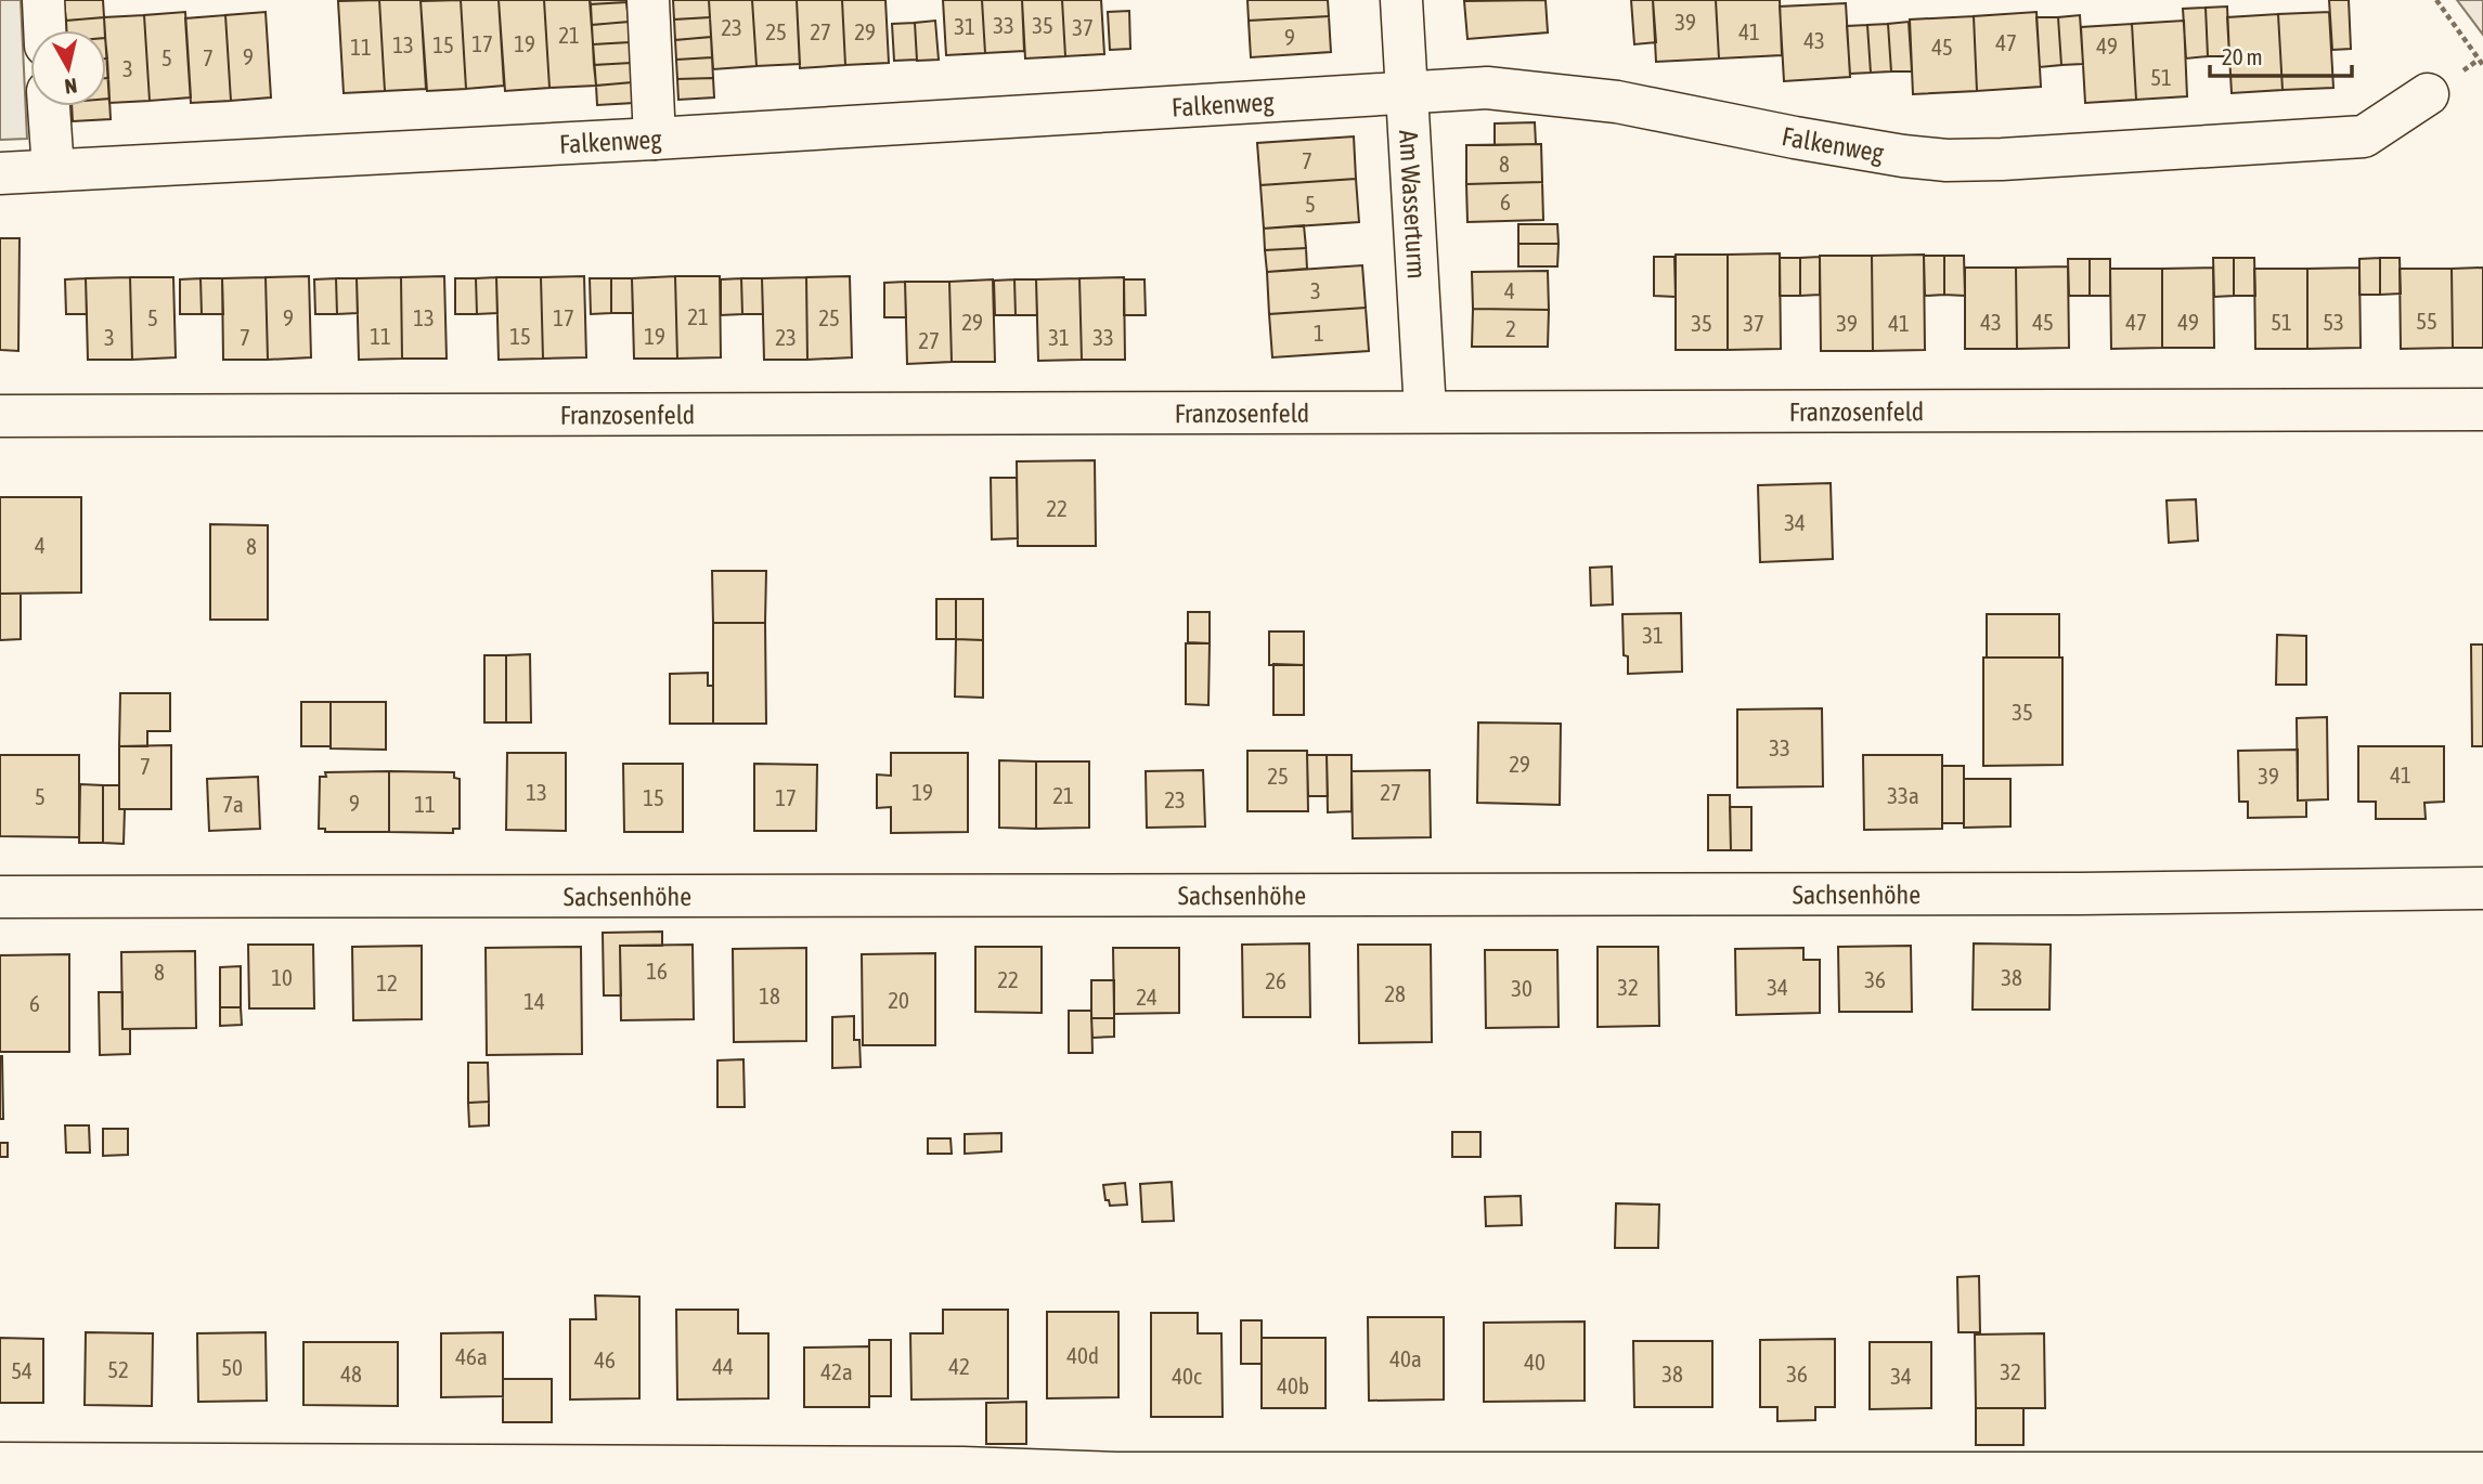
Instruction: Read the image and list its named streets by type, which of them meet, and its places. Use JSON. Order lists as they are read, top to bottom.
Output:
{
  "streets": {
    "street": [
      "Falkenweg",
      "Am Wasserturm",
      "Franzosenfeld",
      "Sachsenhöhe"
    ]
  },
  "crossings": [
    ["Falkenweg", "Am Wasserturm"],
    ["Am Wasserturm", "Franzosenfeld"]
  ],
  "house_numbers": [
    "39",
    "33",
    "35",
    "31",
    "23",
    "37",
    "25",
    "27",
    "29",
    "41",
    "21",
    "9",
    "43",
    "47",
    "17",
    "19",
    "13",
    "15",
    "49",
    "11",
    "45",
    "9",
    "5",
    "7",
    "3",
    "51",
    "7",
    "8",
    "6",
    "5",
    "3",
    "4",
    "21",
    "5",
    "9",
    "13",
    "17",
    "25",
    "55",
    "29",
    "43",
    "45",
    "47",
    "49",
    "51",
    "53",
    "35",
    "37",
    "39",
    "41",
    "2",
    "1",
    "11",
    "15",
    "19",
    "3",
    "7",
    "23",
    "31",
    "33",
    "27",
    "22",
    "34",
    "4",
    "8",
    "31",
    "35",
    "33",
    "29",
    "7",
    "41",
    "25",
    "39",
    "13",
    "19",
    "27",
    "21",
    "33a",
    "5",
    "15",
    "17",
    "23",
    "9",
    "7a",
    "11",
    "16",
    "8",
    "10",
    "38",
    "22",
    "36",
    "26",
    "12",
    "32",
    "34",
    "30",
    "28",
    "18",
    "24",
    "20",
    "14",
    "6",
    "40d",
    "46a",
    "40a",
    "46",
    "40",
    "44",
    "42",
    "50",
    "52",
    "54",
    "42a",
    "32",
    "48",
    "38",
    "36",
    "40c",
    "34",
    "40b"
  ],
  "scale_bar": "20 m",
  "north": "bottom"
}
